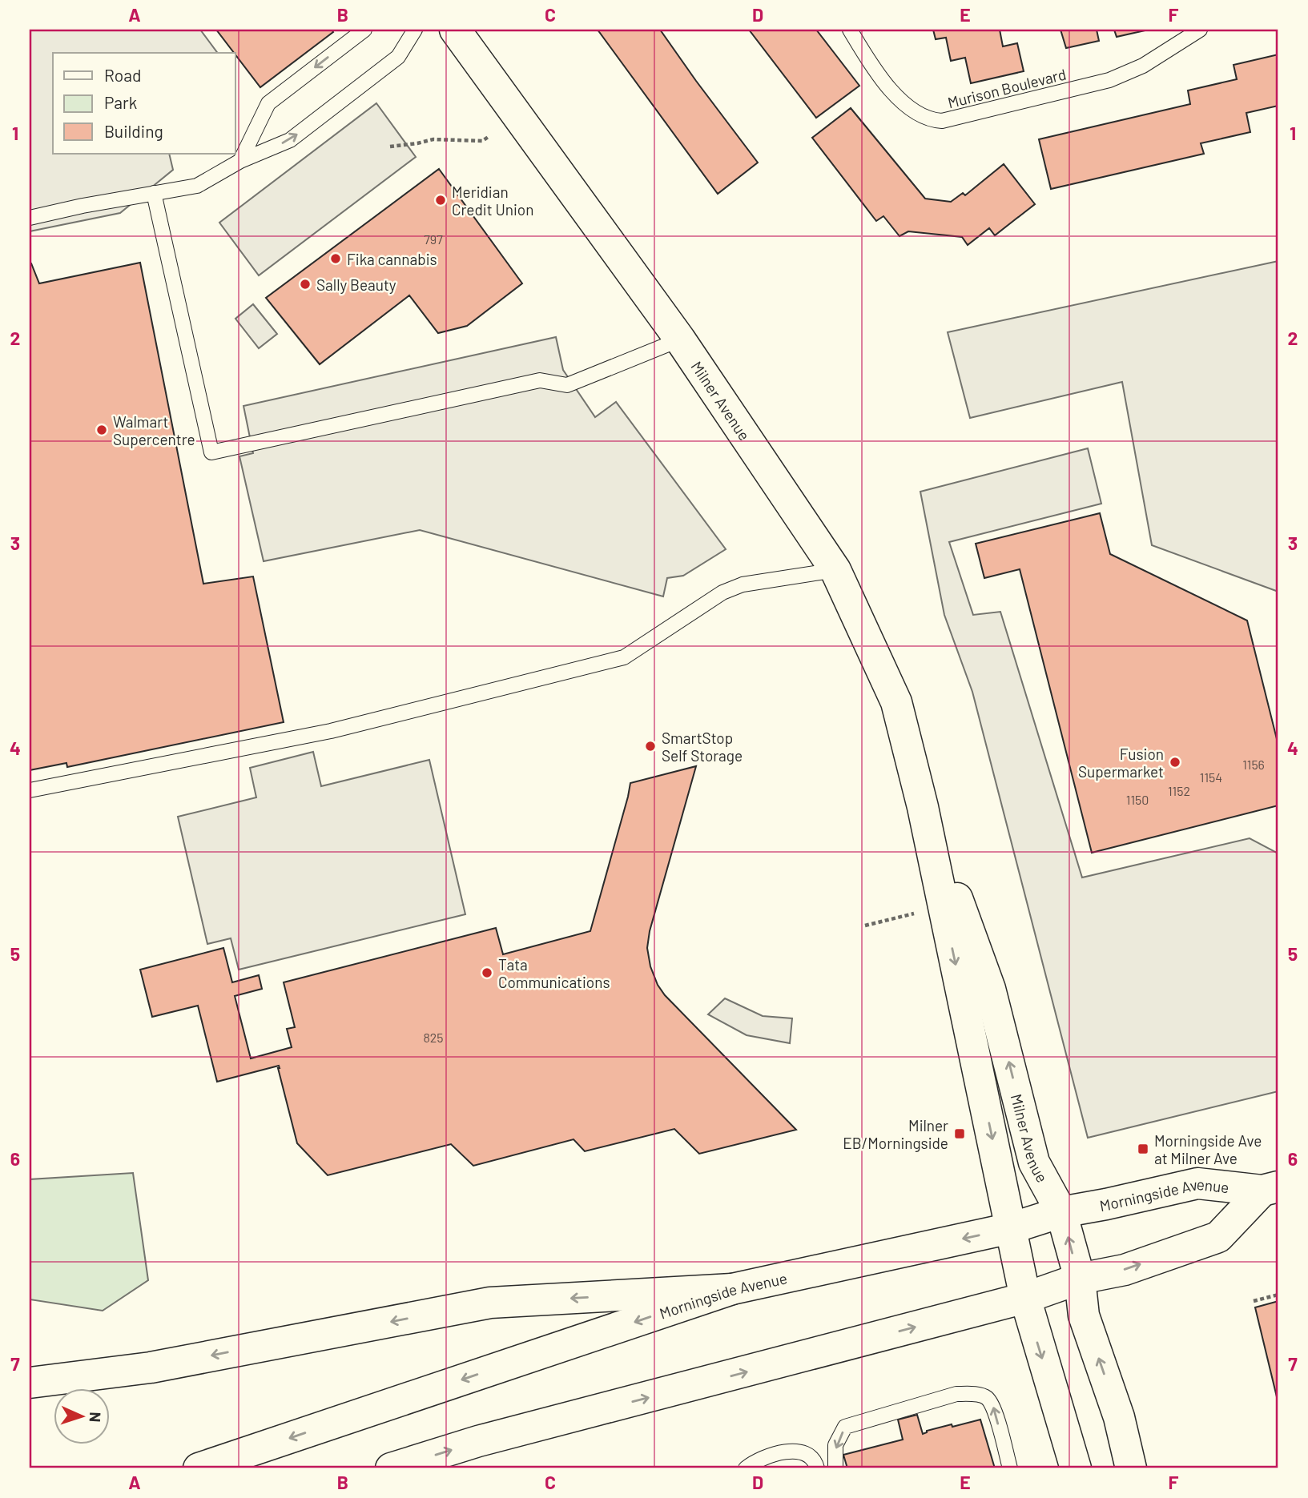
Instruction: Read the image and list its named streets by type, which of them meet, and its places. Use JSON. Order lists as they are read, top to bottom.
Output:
{
  "streets": {
    "main road": ["Milner Avenue", "Morningside Avenue"],
    "lane": ["Murison Boulevard"]
  },
  "crossings": [
    ["Milner Avenue", "Morningside Avenue"]
  ],
  "places": {
    "other": [
      "Meridian Credit Union",
      "Fika cannabis",
      "Sally Beauty",
      "Walmart Supercentre",
      "SmartStop Self Storage",
      "Fusion Supermarket",
      "Tata Communications"
    ],
    "transit": ["Milner EB/Morningside", "Morningside Ave at Milner Ave"]
  },
  "house_numbers": [
    "797",
    "1156",
    "1154",
    "1152",
    "1150",
    "825"
  ],
  "legend": ["Road", "Park", "Building"],
  "north": "right",
  "grid": {
    "columns": [
      "A",
      "B",
      "C",
      "D",
      "E",
      "F"
    ],
    "rows": [
      "1",
      "2",
      "3",
      "4",
      "5",
      "6",
      "7"
    ]
  }
}
